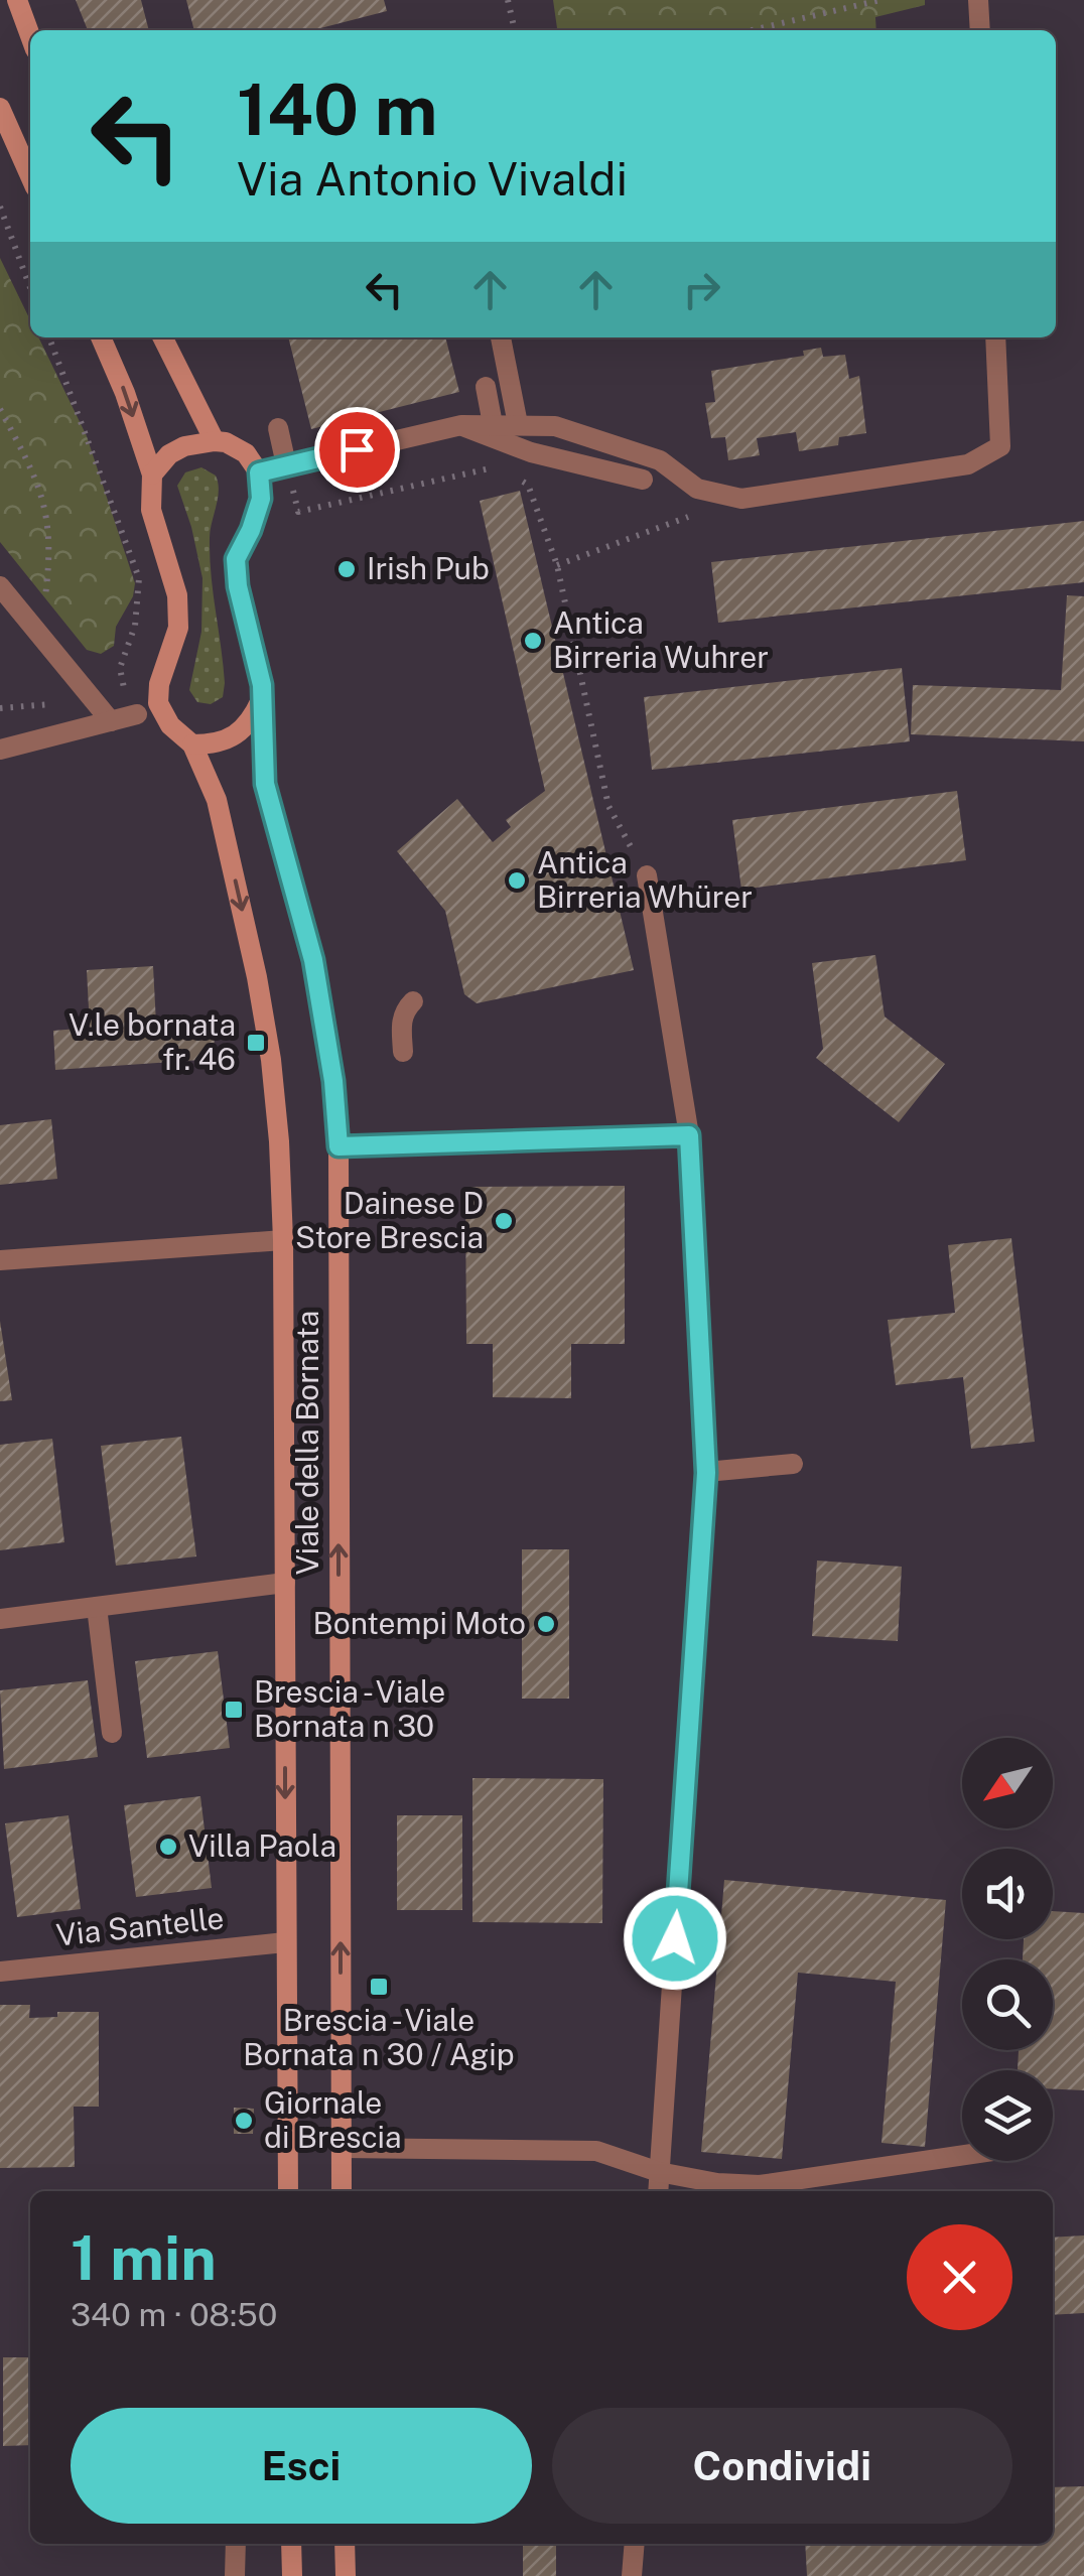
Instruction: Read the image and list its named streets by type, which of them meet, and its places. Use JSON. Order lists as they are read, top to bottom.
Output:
{
  "streets": {
    "main road": ["Viale della Bornata"],
    "street": ["Via Santelle"]
  },
  "crossings": [
    ["Viale della Bornata", "Via Santelle"]
  ],
  "places": {
    "other": [
      "Irish Pub",
      "Antica Birreria Wuhrer",
      "Antica Birreria Whürer",
      "Dainese D Store Brescia",
      "Bontempi Moto",
      "Villa Paola",
      "Giornale di Brescia"
    ],
    "transit": ["V.le bornata fr. 46", "Brescia - Viale Bornata n 30", "Brescia - Viale Bornata n 30 / Agip"]
  },
  "north": "bottom left",
  "page": {
    "turn": ["140 m", "Via Antonio Vivaldi"],
    "heading": ["1 min", "340 m · 08:50"],
    "buttons": ["Esci", "Condividi"]
  }
}
